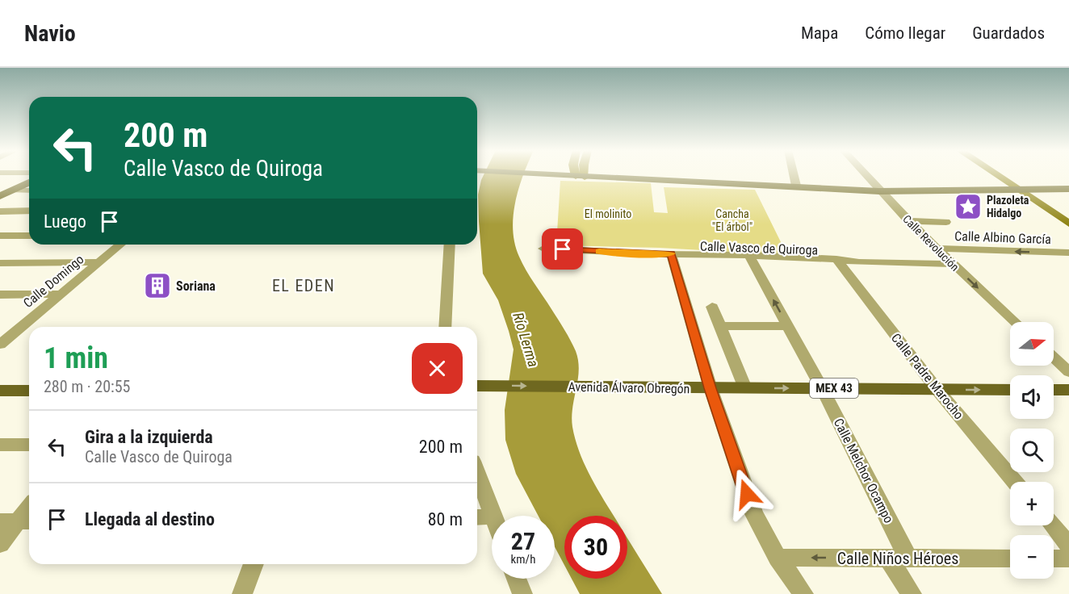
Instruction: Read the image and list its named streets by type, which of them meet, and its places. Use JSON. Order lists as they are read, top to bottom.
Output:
{
  "streets": {
    "main road": ["Avenida Álvaro Obregón", "MEX 43"],
    "street": [
      "Calle Albino García",
      "Calle Revolución",
      "Calle Vasco de Quiroga",
      "Calle Domingo",
      "Calle Padre Marocho",
      "Calle Melchor Ocampo",
      "Calle Niños Héroes"
    ]
  },
  "crossings": [
    ["Calle Albino García", "Calle Revolución"],
    ["Calle Revolución", "Calle Vasco de Quiroga"],
    ["Calle Vasco de Quiroga", "Calle Padre Marocho"],
    ["Calle Vasco de Quiroga", "Calle Melchor Ocampo"],
    ["Calle Padre Marocho", "Avenida Álvaro Obregón"],
    ["Avenida Álvaro Obregón", "Calle Melchor Ocampo"],
    ["Calle Melchor Ocampo", "Calle Niños Héroes"]
  ],
  "one_way": ["Calle Albino García", "Avenida Álvaro Obregón", "Calle Niños Héroes"],
  "districts": ["EL EDEN"],
  "water": ["Río Lerma"],
  "parks": ["El molinito", "Cancha \"El árbol\""],
  "places": {
    "place": ["Plazoleta Hidalgo"],
    "building": ["Soriana"]
  },
  "north": "right",
  "page": {
    "header": "Navio",
    "nav": ["Mapa", "Cómo llegar", "Guardados"],
    "turn": ["200 m", "Calle Vasco de Quiroga"],
    "then": "Luego",
    "map_buttons": ["+", "−"],
    "heading": ["1 min", "280 m · 20:55"],
    "list": [
      {
        "name": "Gira a la izquierda",
        "note": "Calle Vasco de Quiroga",
        "value": "200 m"
      },
      {
        "name": "Llegada al destino",
        "value": "80 m"
      }
    ],
    "speed": "27 km/h",
    "limit": "30"
  }
}
